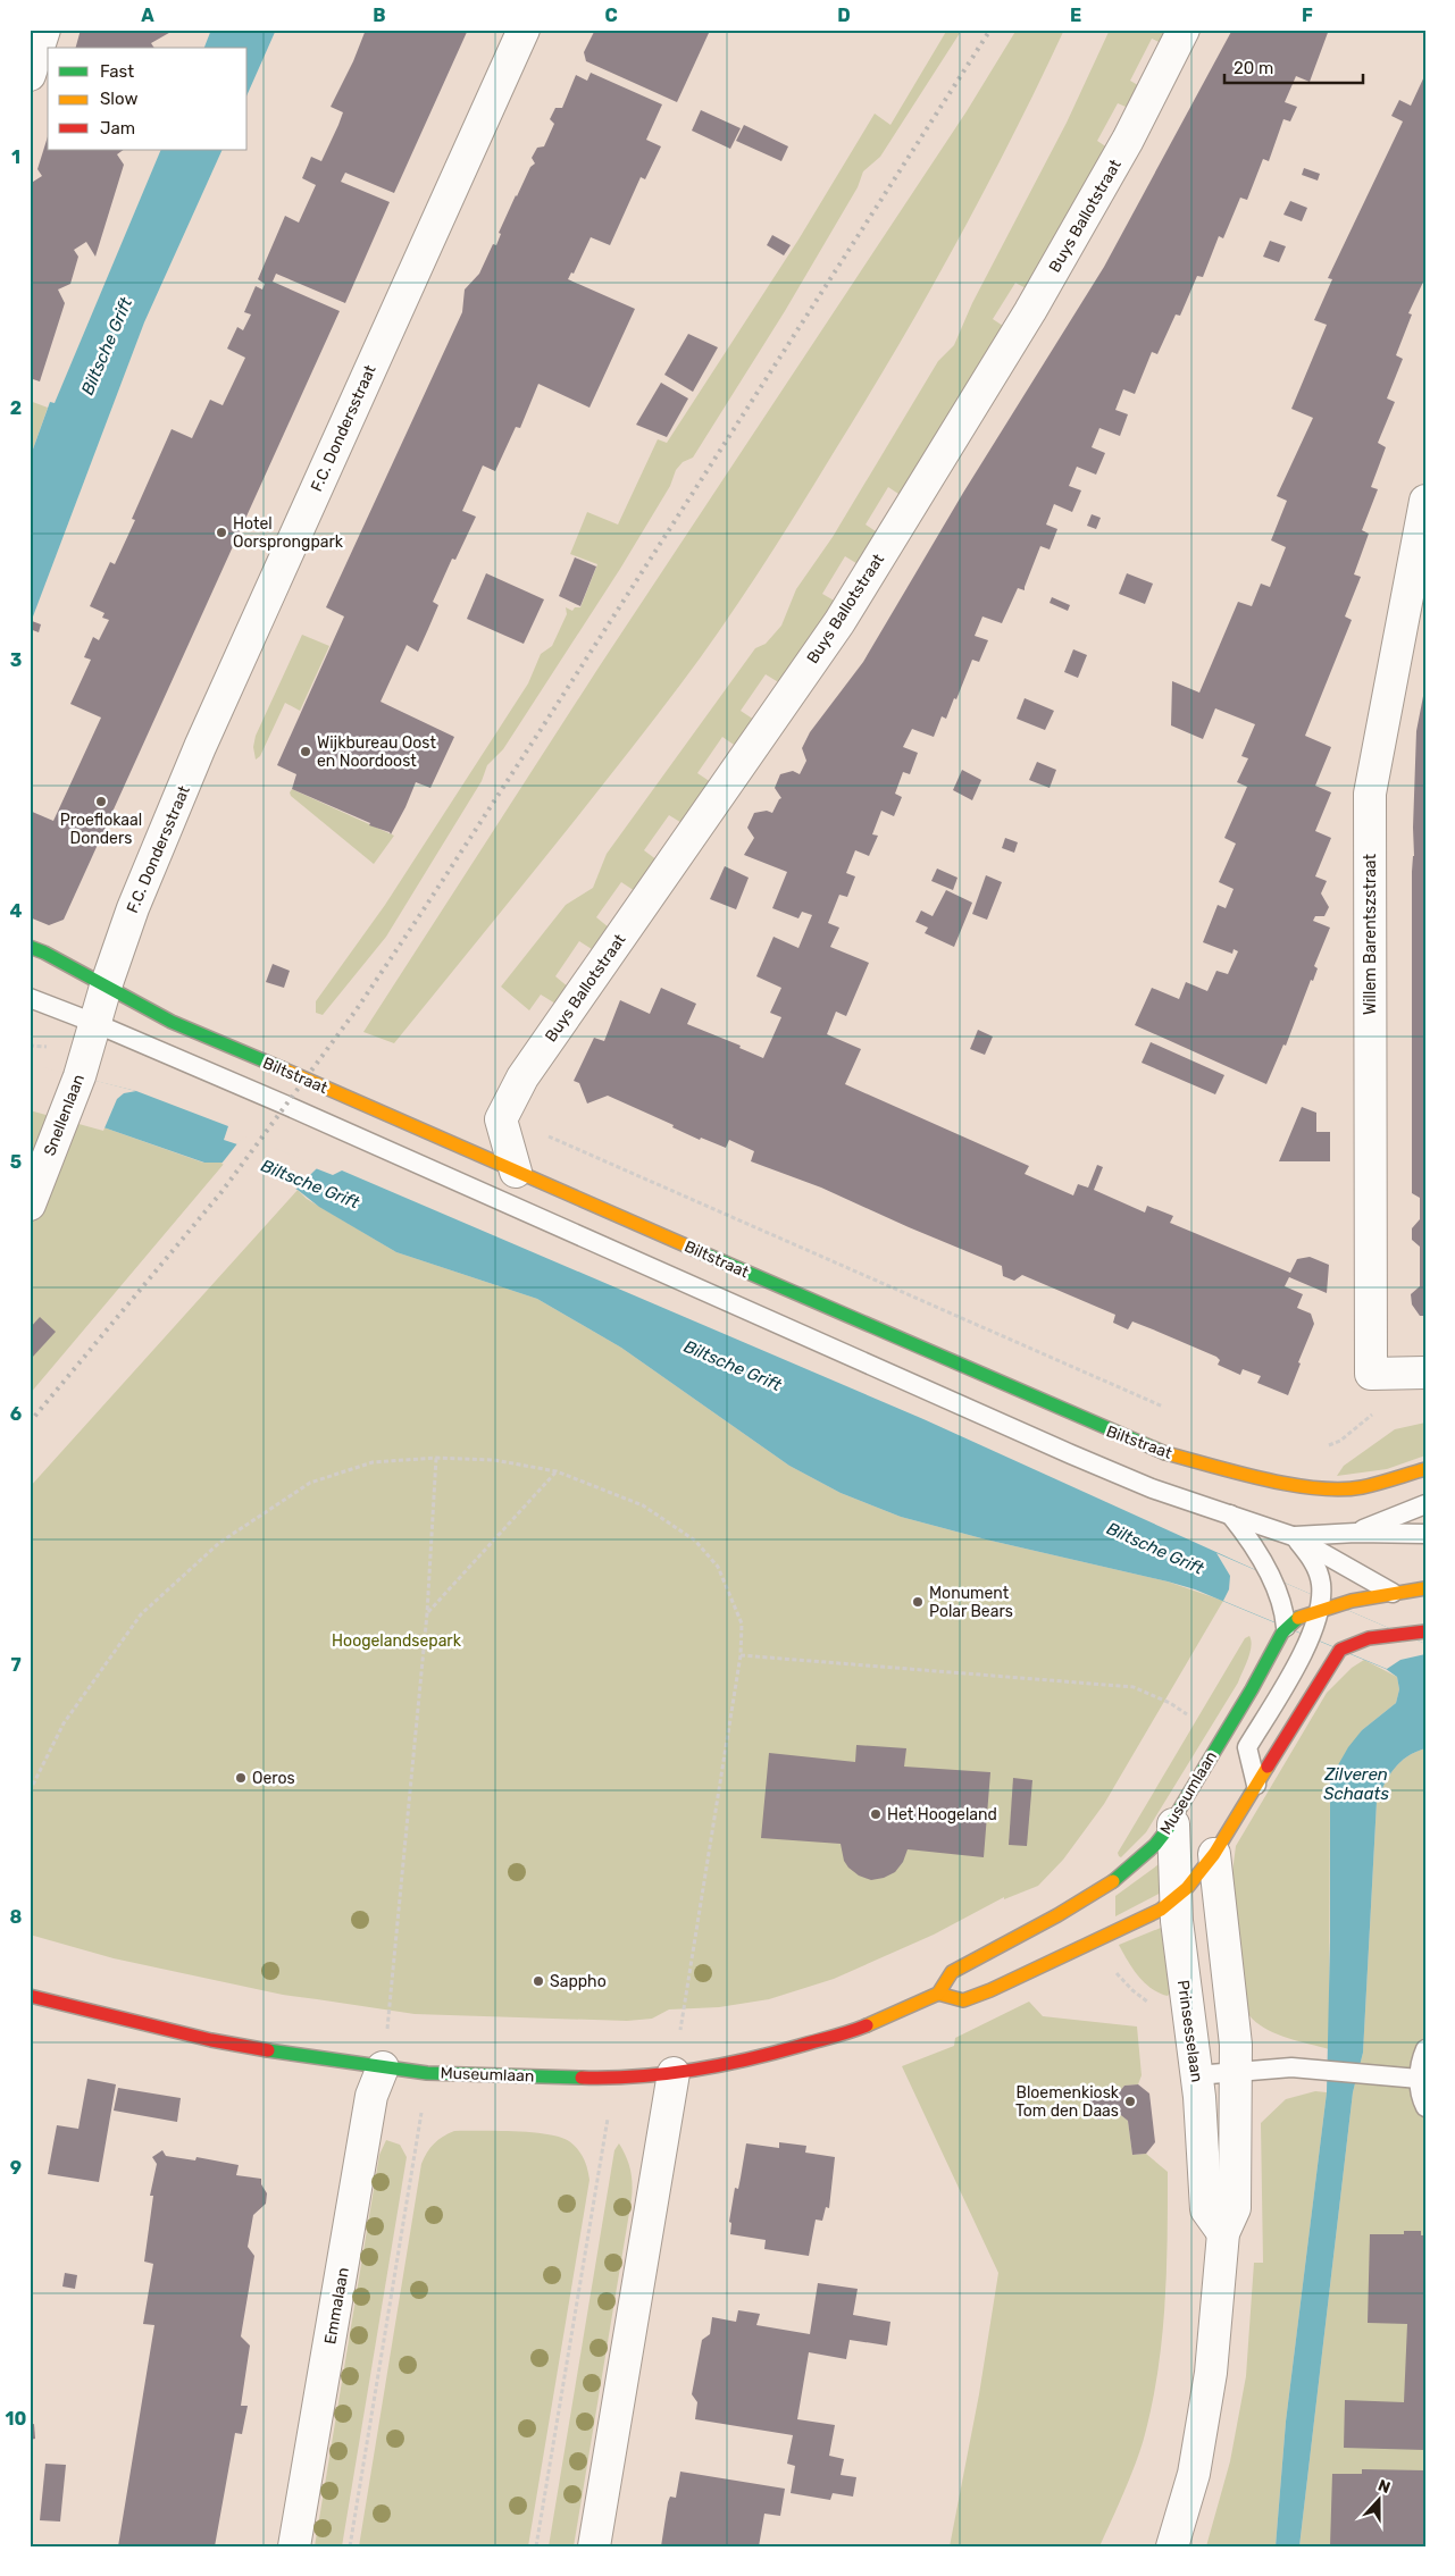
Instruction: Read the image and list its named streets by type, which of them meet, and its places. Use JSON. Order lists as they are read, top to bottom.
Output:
{
  "streets": {
    "street": [
      "Buys Ballotstraat",
      "F.C. Dondersstraat",
      "Willem Barentszstraat",
      "Biltstraat",
      "Snellenlaan",
      "Museumlaan",
      "Prinsesselaan",
      "Emmalaan"
    ]
  },
  "crossings": [
    ["F.C. Dondersstraat", "Biltstraat"],
    ["F.C. Dondersstraat", "Snellenlaan"],
    ["Biltstraat", "Snellenlaan"],
    ["Museumlaan", "Prinsesselaan"],
    ["Museumlaan", "Emmalaan"]
  ],
  "water": ["Biltsche Grift", "Zilveren Schaats"],
  "parks": ["Hoogelandsepark"],
  "places": [
    "Hotel Oorsprongpark",
    "Wijkbureau Oost en Noordoost",
    "Proeflokaal Donders",
    "Monument Polar Bears",
    "Oeros",
    "Het Hoogeland",
    "Sappho",
    "Bloemenkiosk Tom den Daas"
  ],
  "legend": ["Fast", "Slow", "Jam"],
  "scale_bar": "20 m",
  "north": "top",
  "grid": {
    "columns": [
      "A",
      "B",
      "C",
      "D",
      "E",
      "F"
    ],
    "rows": [
      "1",
      "2",
      "3",
      "4",
      "5",
      "6",
      "7",
      "8",
      "9",
      "10"
    ]
  }
}
